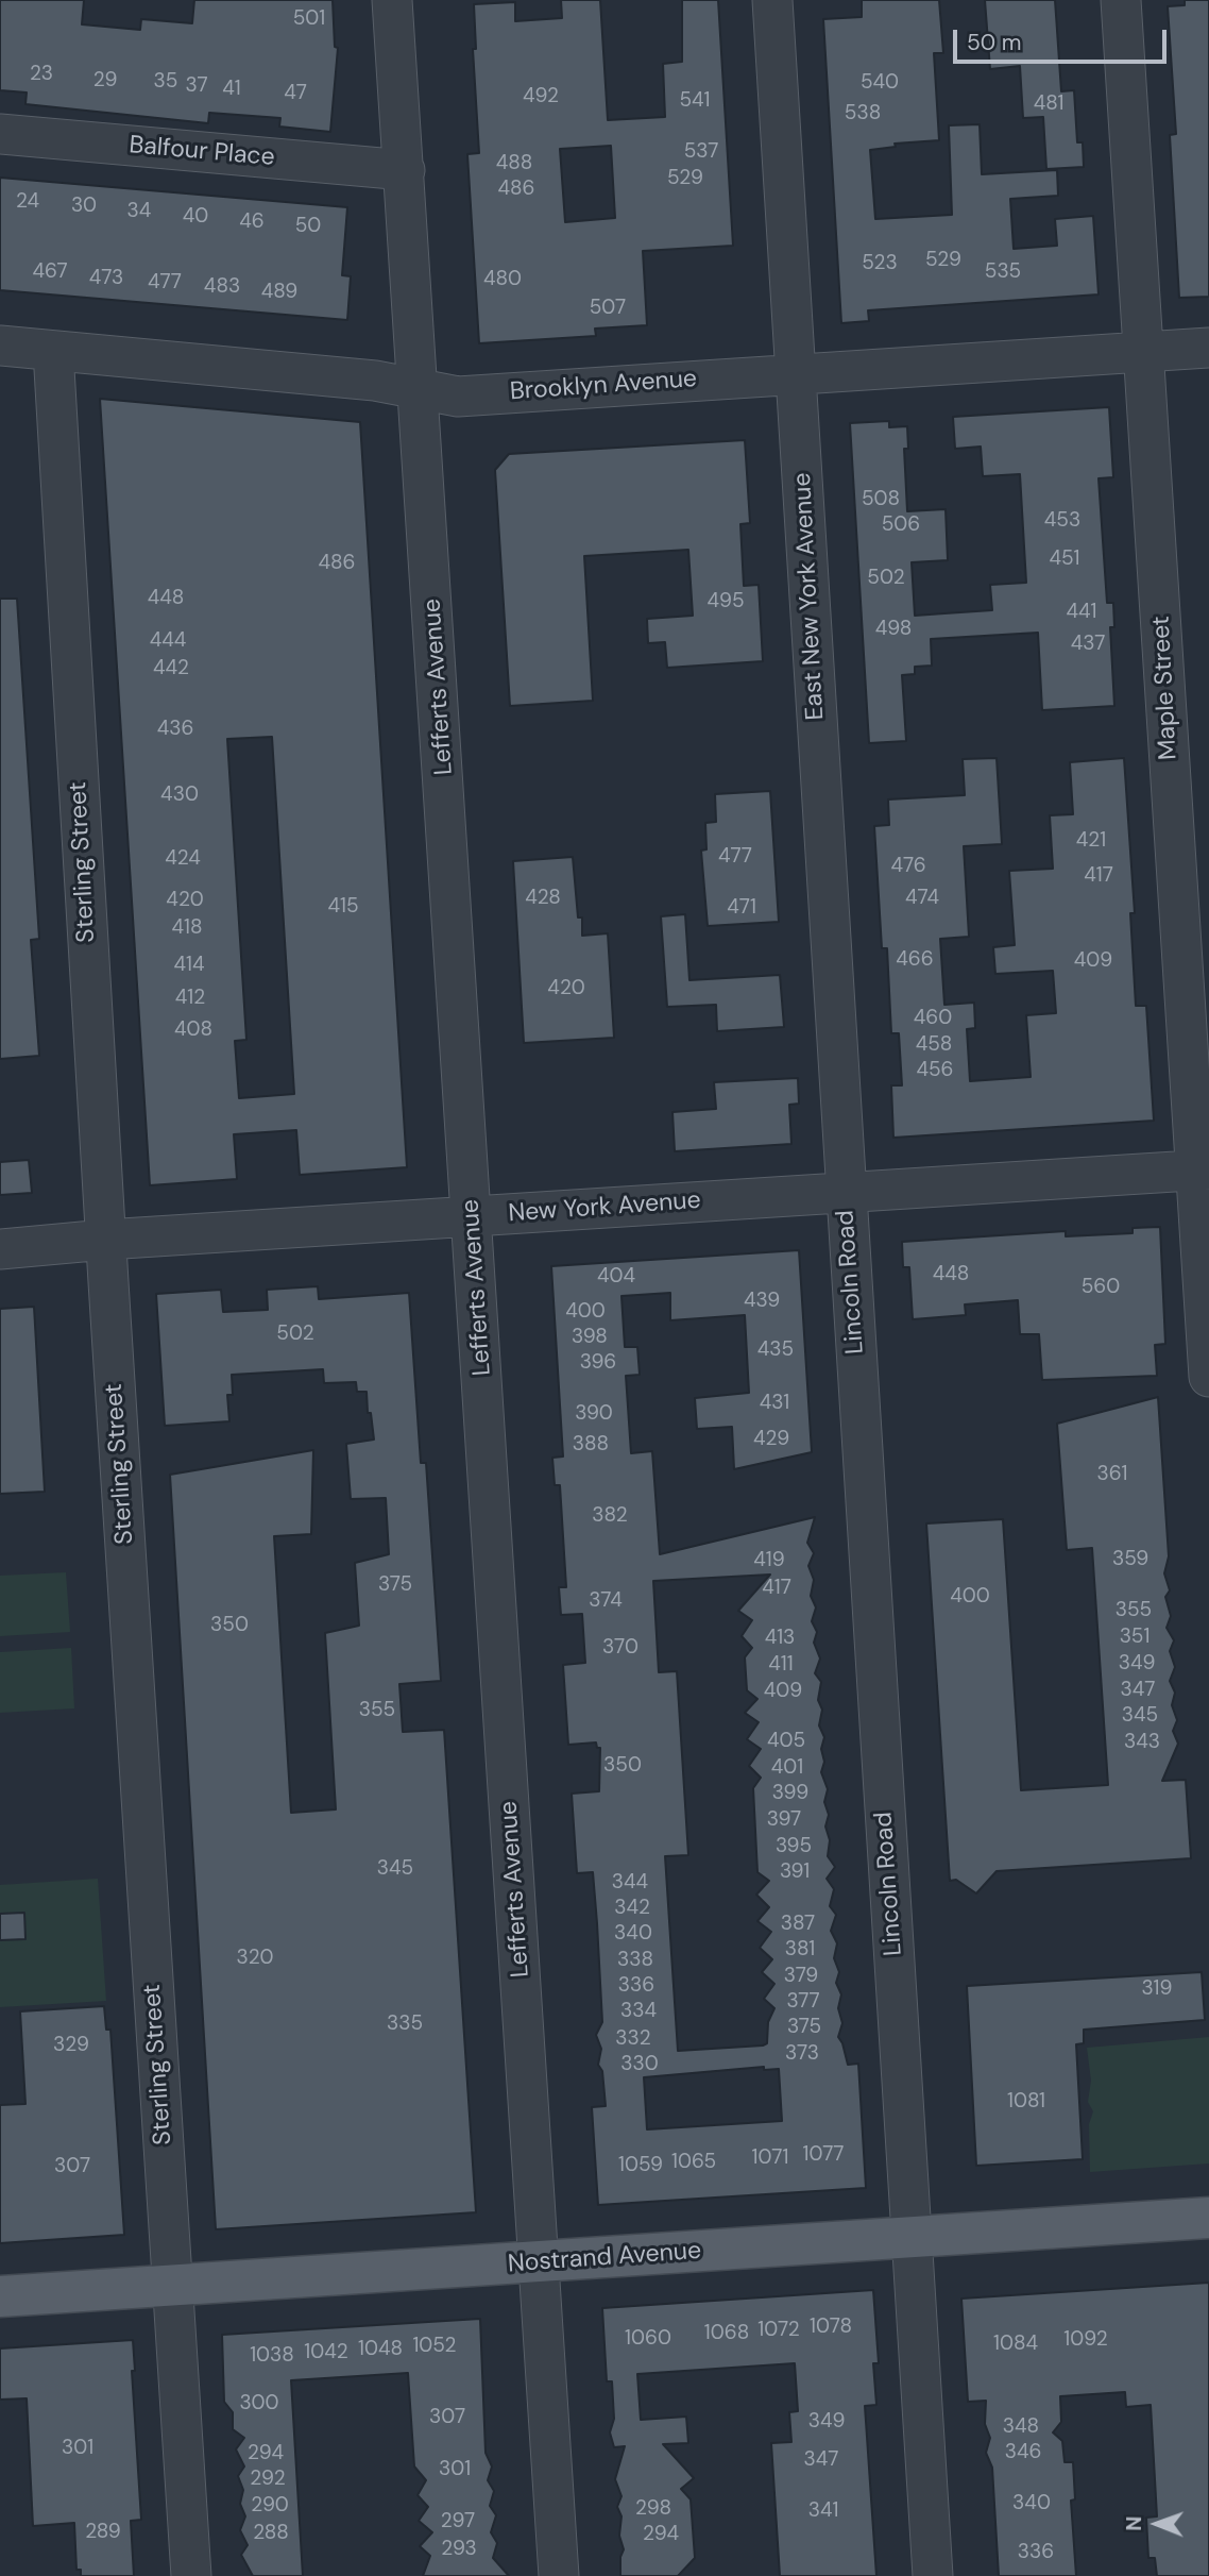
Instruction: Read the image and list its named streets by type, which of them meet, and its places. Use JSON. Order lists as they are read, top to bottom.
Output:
{
  "streets": {
    "main road": ["Nostrand Avenue"],
    "street": [
      "Balfour Place",
      "Brooklyn Avenue",
      "East New York Avenue",
      "Lefferts Avenue",
      "Maple Street",
      "Sterling Street",
      "New York Avenue",
      "Lincoln Road"
    ]
  },
  "crossings": [
    ["Balfour Place", "Lefferts Avenue"],
    ["Brooklyn Avenue", "East New York Avenue"],
    ["Brooklyn Avenue", "Lefferts Avenue"],
    ["Brooklyn Avenue", "Maple Street"],
    ["Brooklyn Avenue", "Sterling Street"],
    ["East New York Avenue", "New York Avenue"],
    ["East New York Avenue", "Lincoln Road"],
    ["Lefferts Avenue", "New York Avenue"],
    ["Lefferts Avenue", "Nostrand Avenue"],
    ["Maple Street", "New York Avenue"],
    ["Sterling Street", "New York Avenue"],
    ["Sterling Street", "Nostrand Avenue"],
    ["New York Avenue", "Lincoln Road"],
    ["Lincoln Road", "Nostrand Avenue"]
  ],
  "house_numbers": [
    "501",
    "23",
    "29",
    "35",
    "540",
    "37",
    "41",
    "47",
    "492",
    "541",
    "481",
    "538",
    "537",
    "488",
    "529",
    "486",
    "24",
    "30",
    "34",
    "40",
    "46",
    "50",
    "529",
    "523",
    "467",
    "535",
    "473",
    "480",
    "477",
    "483",
    "489",
    "507",
    "508",
    "453",
    "506",
    "451",
    "486",
    "502",
    "448",
    "495",
    "441",
    "498",
    "444",
    "437",
    "442",
    "436",
    "430",
    "421",
    "477",
    "424",
    "476",
    "417",
    "428",
    "474",
    "420",
    "415",
    "471",
    "418",
    "466",
    "409",
    "414",
    "420",
    "412",
    "460",
    "408",
    "458",
    "456",
    "448",
    "404",
    "560",
    "439",
    "400",
    "502",
    "398",
    "435",
    "396",
    "431",
    "390",
    "429",
    "388",
    "361",
    "382",
    "359",
    "419",
    "375",
    "417",
    "400",
    "374",
    "355",
    "350",
    "351",
    "413",
    "370",
    "349",
    "411",
    "347",
    "409",
    "355",
    "345",
    "405",
    "343",
    "350",
    "401",
    "399",
    "397",
    "395",
    "345",
    "391",
    "344",
    "342",
    "387",
    "340",
    "381",
    "320",
    "338",
    "379",
    "336",
    "319",
    "377",
    "334",
    "335",
    "375",
    "332",
    "329",
    "373",
    "330",
    "1081",
    "1077",
    "1071",
    "1065",
    "1059",
    "307",
    "1078",
    "1072",
    "1068",
    "1060",
    "1092",
    "1084",
    "1052",
    "1048",
    "1042",
    "1038",
    "300",
    "307",
    "349",
    "348",
    "301",
    "346",
    "294",
    "347",
    "301",
    "292",
    "340",
    "290",
    "298",
    "341",
    "297",
    "289",
    "288",
    "294",
    "293",
    "336"
  ],
  "scale_bar": "50 m",
  "north": "left"
}
